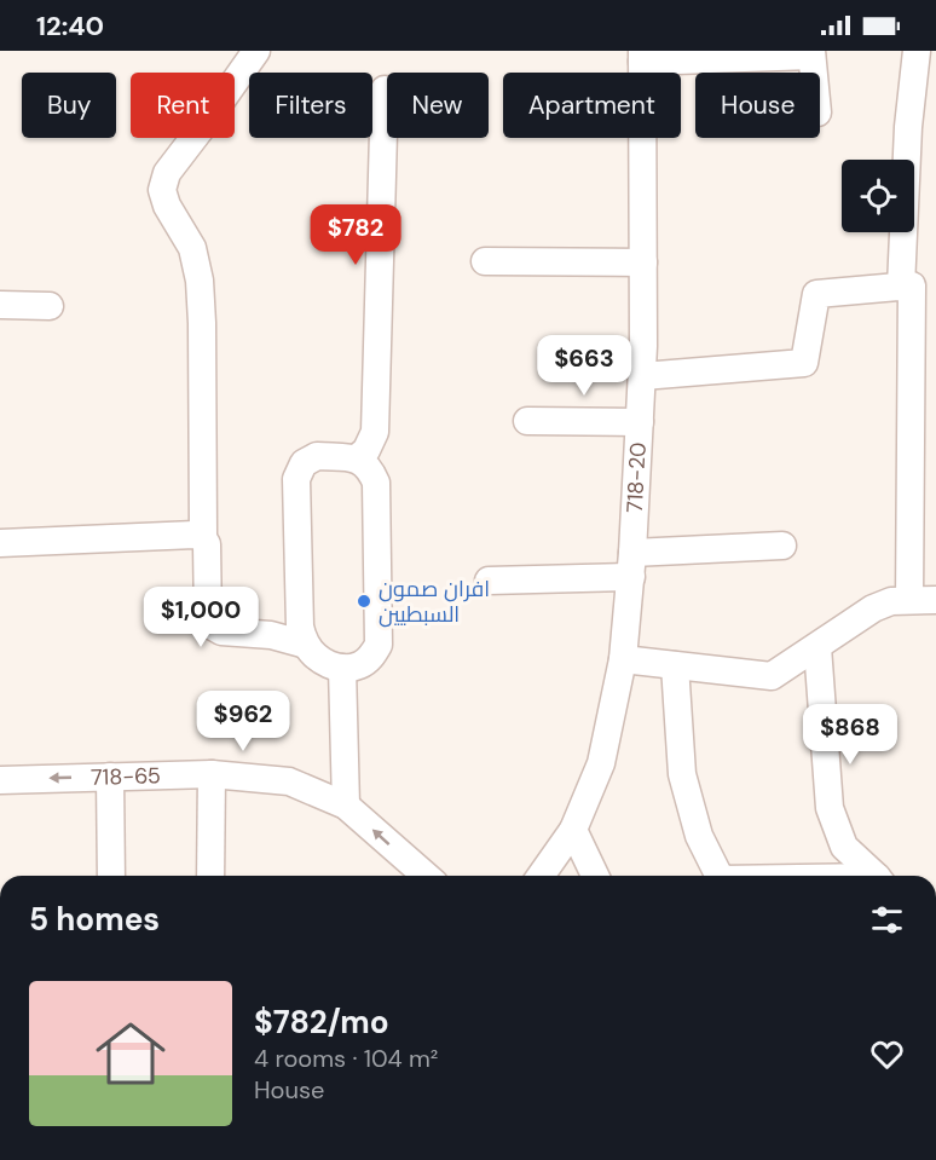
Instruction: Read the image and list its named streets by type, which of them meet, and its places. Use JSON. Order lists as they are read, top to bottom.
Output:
{
  "streets": {
    "street": ["718-20", "718-65"]
  },
  "places": ["افران صمون السبطيين"],
  "page": {
    "status": "12:40",
    "chip": [
      "Buy",
      "Rent",
      "Filters",
      "New",
      "Apartment",
      "House"
    ],
    "price": [
      "$782",
      "$663",
      "$1,000",
      "$962",
      "$868"
    ],
    "heading": "5 homes",
    "list": [
      {
        "name": "$782/mo",
        "note": "4 rooms · 104 m² · House"
      }
    ]
  }
}
